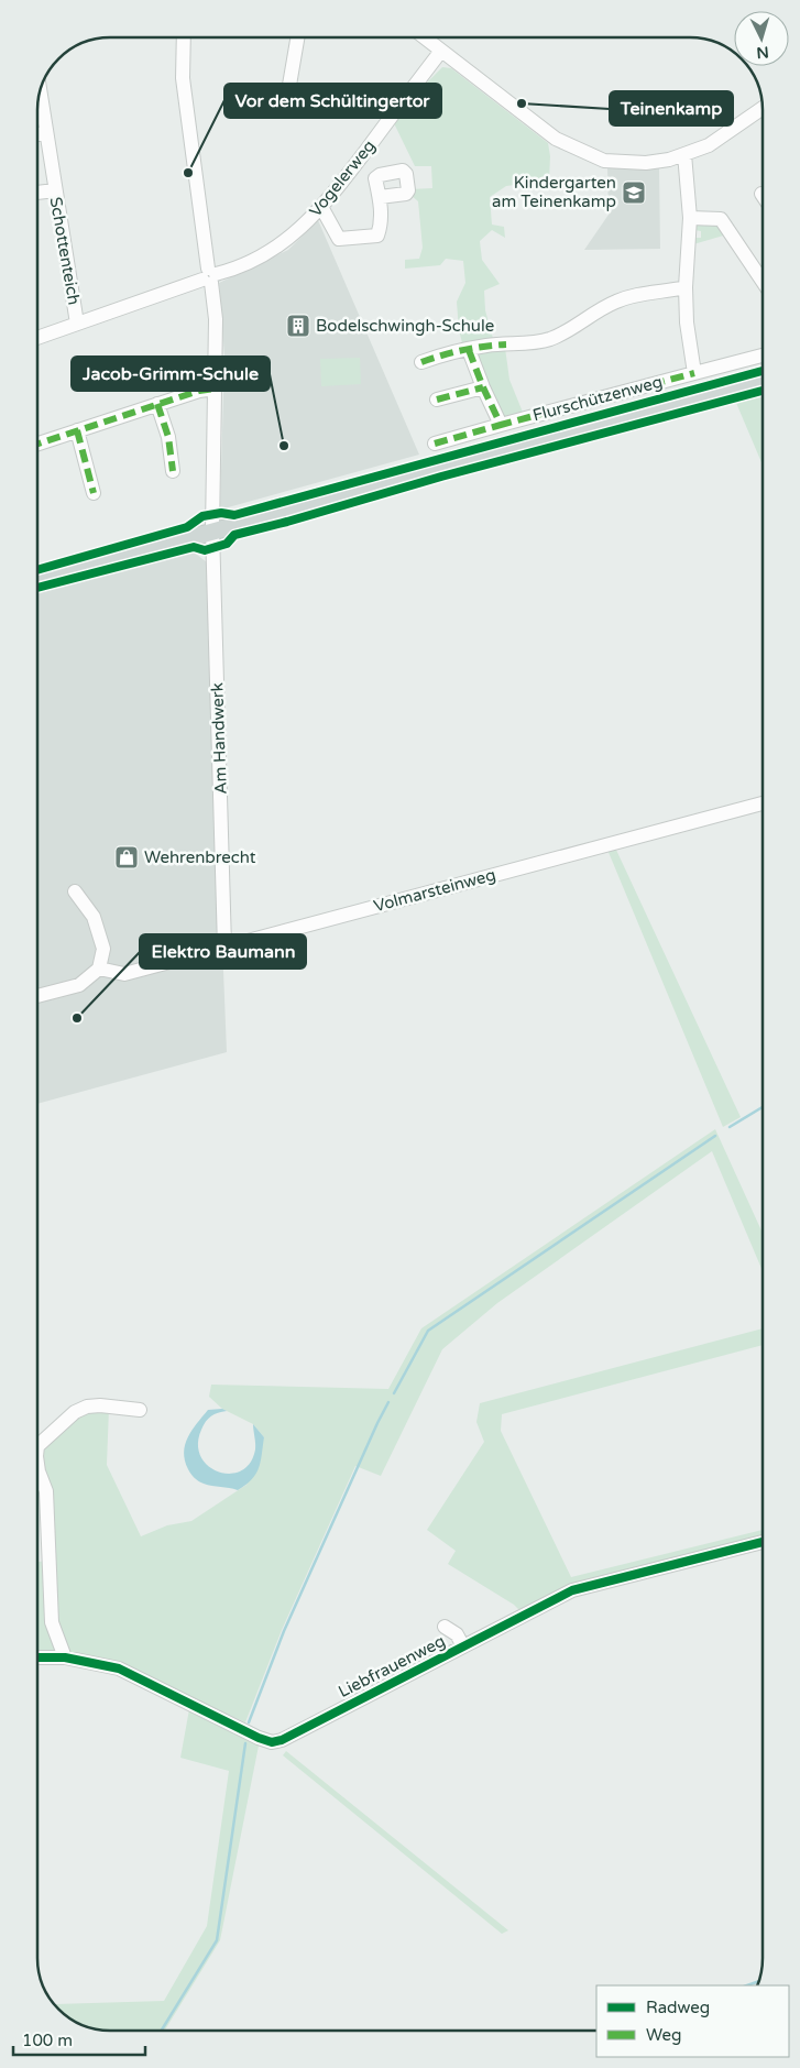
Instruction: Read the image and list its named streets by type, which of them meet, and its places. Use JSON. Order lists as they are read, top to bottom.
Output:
{
  "streets": {
    "street": [
      "Vogelerweg",
      "Schottenteich",
      "Flurschützenweg",
      "Am Handwerk",
      "Volmarsteinweg",
      "Liebfrauenweg"
    ]
  },
  "crossings": [
    ["Vogelerweg", "Schottenteich"],
    ["Vogelerweg", "Am Handwerk"],
    ["Am Handwerk", "Volmarsteinweg"]
  ],
  "places": {
    "other": [
      "Teinenkamp",
      "Vor dem Schültingertor",
      "Jacob-Grimm-Schule",
      "Elektro Baumann"
    ],
    "school or university": ["Kindergarten am Teinenkamp"],
    "building": ["Bodelschwingh-Schule"],
    "shop": ["Wehrenbrecht"]
  },
  "legend": ["Radweg", "Weg"],
  "scale_bar": "100 m",
  "north": "bottom"
}
